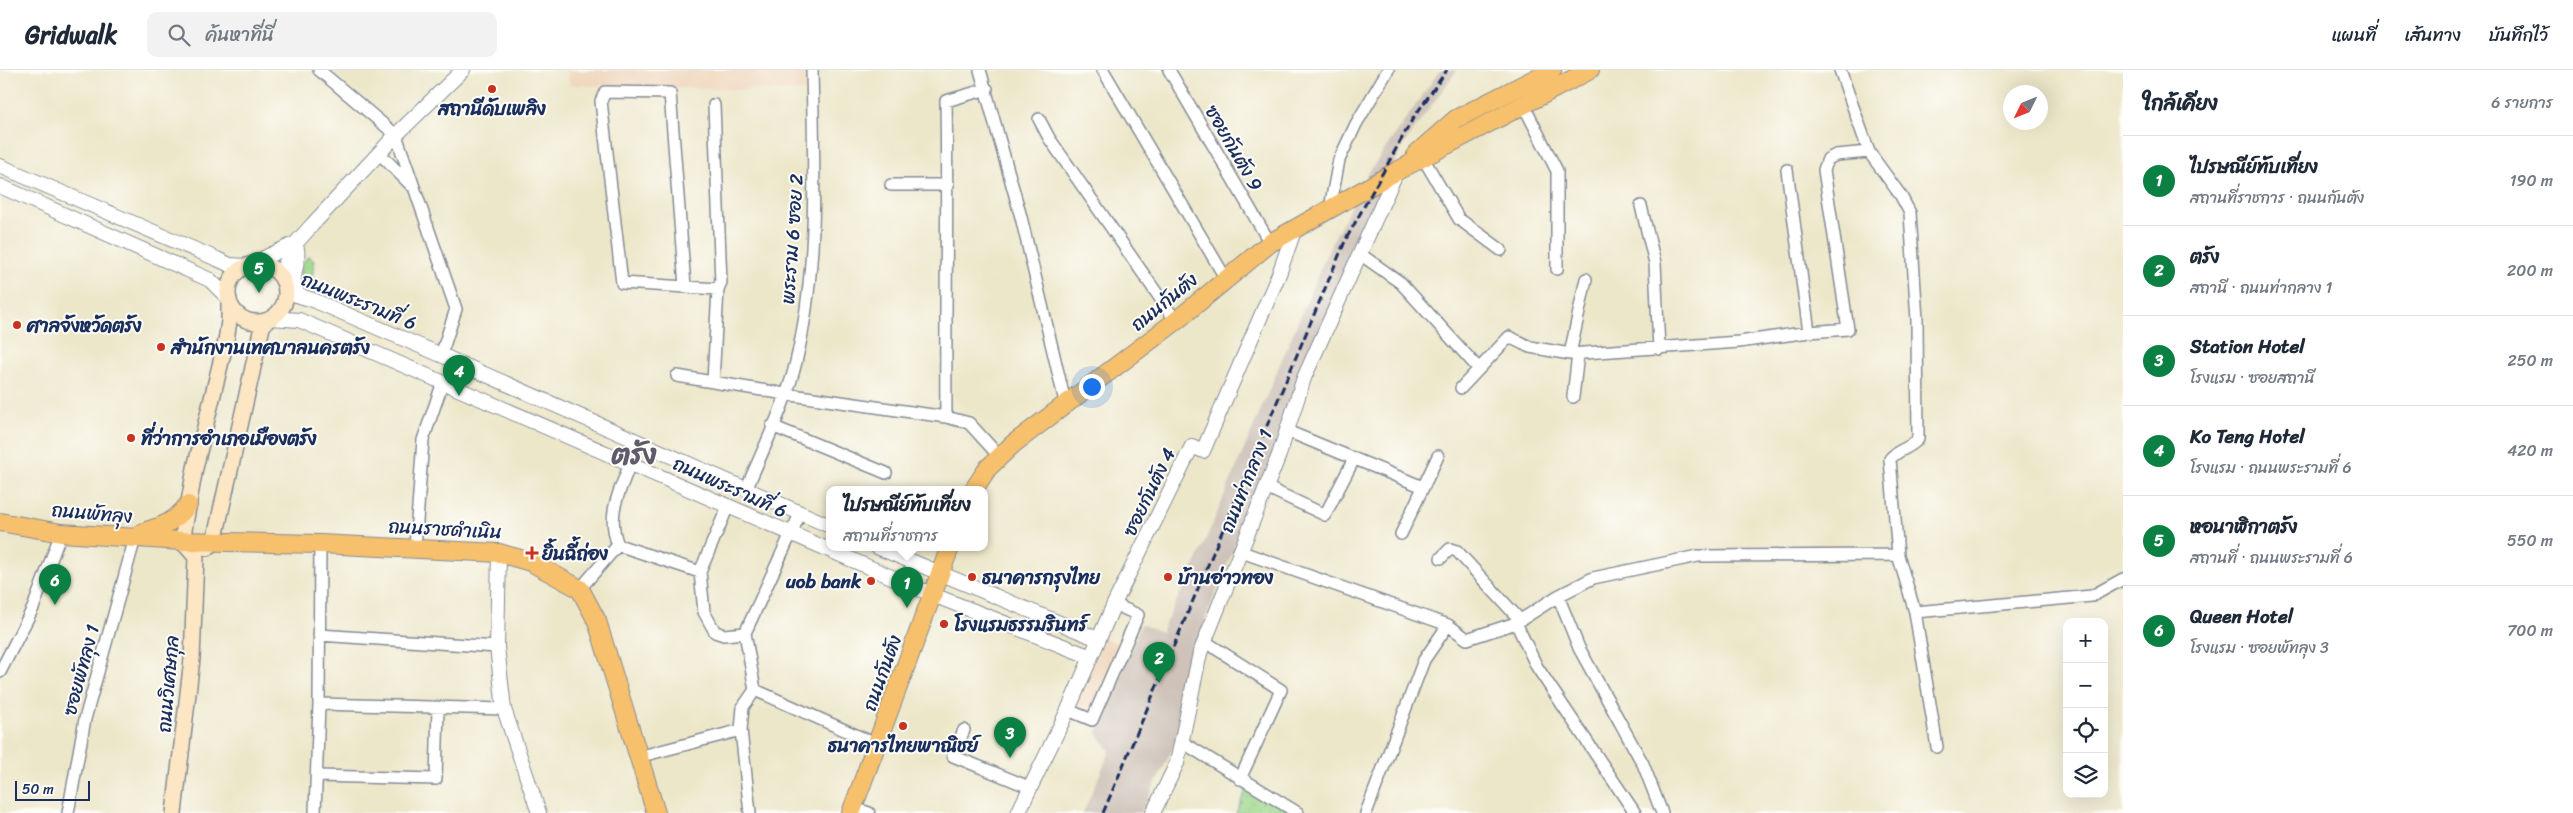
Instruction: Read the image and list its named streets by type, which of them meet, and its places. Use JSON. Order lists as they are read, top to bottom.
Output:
{
  "streets": {
    "main road": [
      "ถนนกันตัง",
      "ถนนพัทลุง",
      "ถนนราชดำเนิน",
      "ถนนวิเศษกุล"
    ],
    "street": [
      "ซอยกันตัง 9",
      "พระราม 6 ซอย 2",
      "ถนนพระรามที่ 6",
      "ถนนท่ากลาง 1",
      "ซอยกันตัง 4",
      "ซอยพัทลุง 1"
    ]
  },
  "crossings": [
    ["ซอยกันตัง 9", "ถนนกันตัง"],
    ["พระราม 6 ซอย 2", "ถนนพระรามที่ 6"],
    ["ถนนพระรามที่ 6", "ถนนกันตัง"],
    ["ถนนพระรามที่ 6", "ซอยกันตัง 4"],
    ["ถนนกันตัง", "ถนนท่ากลาง 1"],
    ["ถนนกันตัง", "ซอยกันตัง 4"],
    ["ถนนพัทลุง", "ถนนราชดำเนิน"],
    ["ถนนพัทลุง", "ซอยพัทลุง 1"]
  ],
  "districts": ["ตรัง"],
  "places": {
    "other": [
      "สถานีดับเพลิง",
      "ศาลจังหวัดตรัง",
      "สำนักงานเทศบาลนครตรัง",
      "ที่ว่าการอำเภอเมืองตรัง",
      "ธนาคารกรุงไทย",
      "บ้านอ่าวทอง",
      "uob bank",
      "โรงแรมธรรมรินทร์",
      "ธนาคารไทยพาณิชย์"
    ],
    "health": ["ยิ้นฉี้ถ่อง"]
  },
  "scale_bar": "50 m",
  "north": "bottom left",
  "page": {
    "header": "Gridwalk",
    "search": "ค้นหาที่นี่",
    "nav": ["แผนที่", "เส้นทาง", "บันทึกไว้"],
    "heading": ["ใกล้เคียง", "6 รายการ"],
    "list": [
      {
        "mark": "1",
        "name": "ไปรษณีย์ทับเที่ยง",
        "note": "สถานที่ราชการ · ถนนกันตัง",
        "value": "190 m"
      },
      {
        "mark": "2",
        "name": "ตรัง",
        "note": "สถานี · ถนนท่ากลาง 1",
        "value": "200 m"
      },
      {
        "mark": "3",
        "name": "Station Hotel",
        "note": "โรงแรม · ซอยสถานี",
        "value": "250 m"
      },
      {
        "mark": "4",
        "name": "Ko Teng Hotel",
        "note": "โรงแรม · ถนนพระรามที่ 6",
        "value": "420 m"
      },
      {
        "mark": "5",
        "name": "หอนาฬิกาตรัง",
        "note": "สถานที่ · ถนนพระรามที่ 6",
        "value": "550 m"
      },
      {
        "mark": "6",
        "name": "Queen Hotel",
        "note": "โรงแรม · ซอยพัทลุง 3",
        "value": "700 m"
      }
    ],
    "pins": [
      "5",
      "4",
      "6",
      "1",
      "2",
      "3"
    ],
    "popup": ["ไปรษณีย์ทับเที่ยง", "สถานที่ราชการ"],
    "map_buttons": ["+", "−"],
    "scale": "50 m"
  }
}
